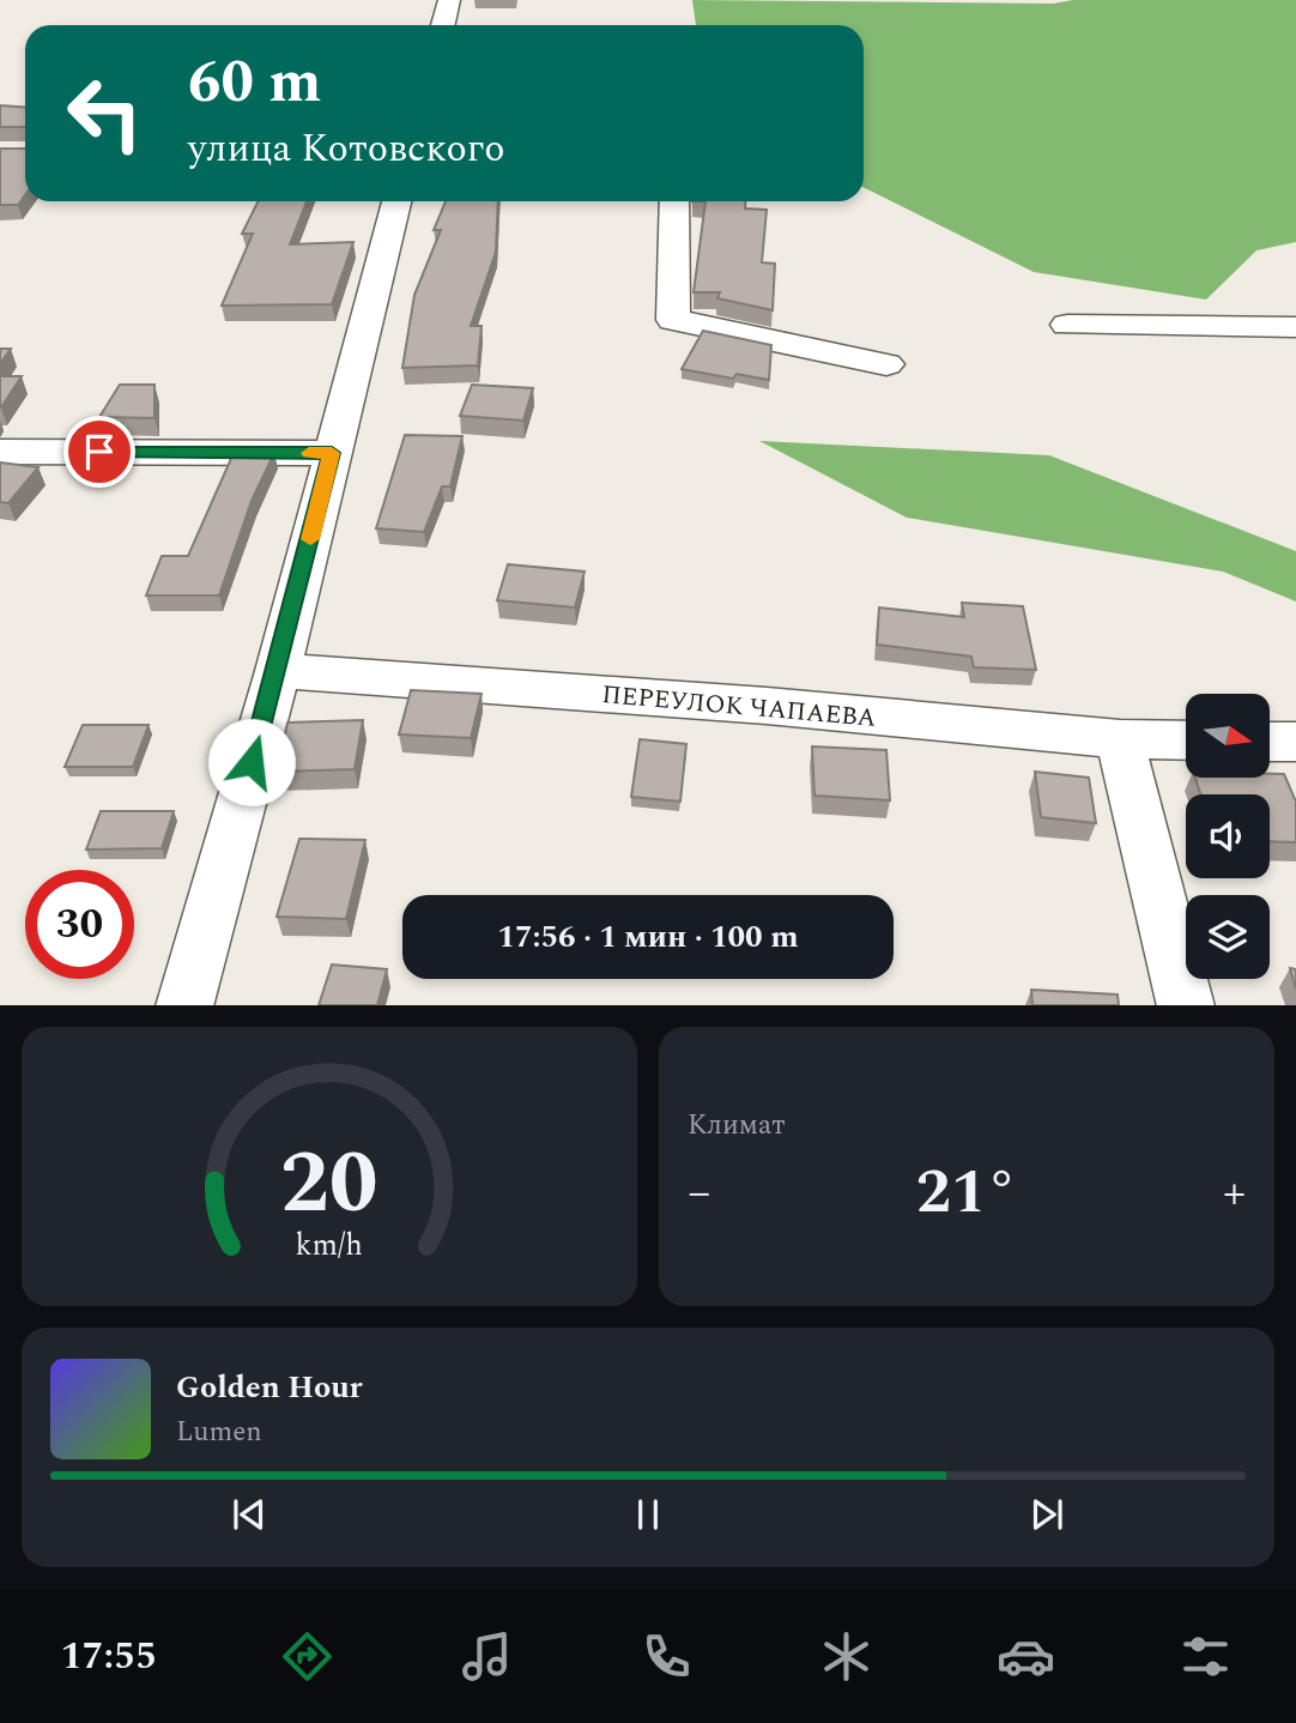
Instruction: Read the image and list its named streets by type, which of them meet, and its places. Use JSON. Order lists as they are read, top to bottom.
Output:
{
  "streets": {
    "street": ["ПЕРЕУЛОК ЧАПАЕВА"]
  },
  "north": "right",
  "page": {
    "turn": ["60 m", "улица Котовского"],
    "limit": "30",
    "trip": "17:56 · 1 мин · 100 m",
    "tile": "Климат",
    "heat": ["−", "21°", "+"],
    "song": ["Golden Hour", "Lumen"],
    "tabs": "17:55",
    "gauge": ["20", "km/h"]
  }
}
